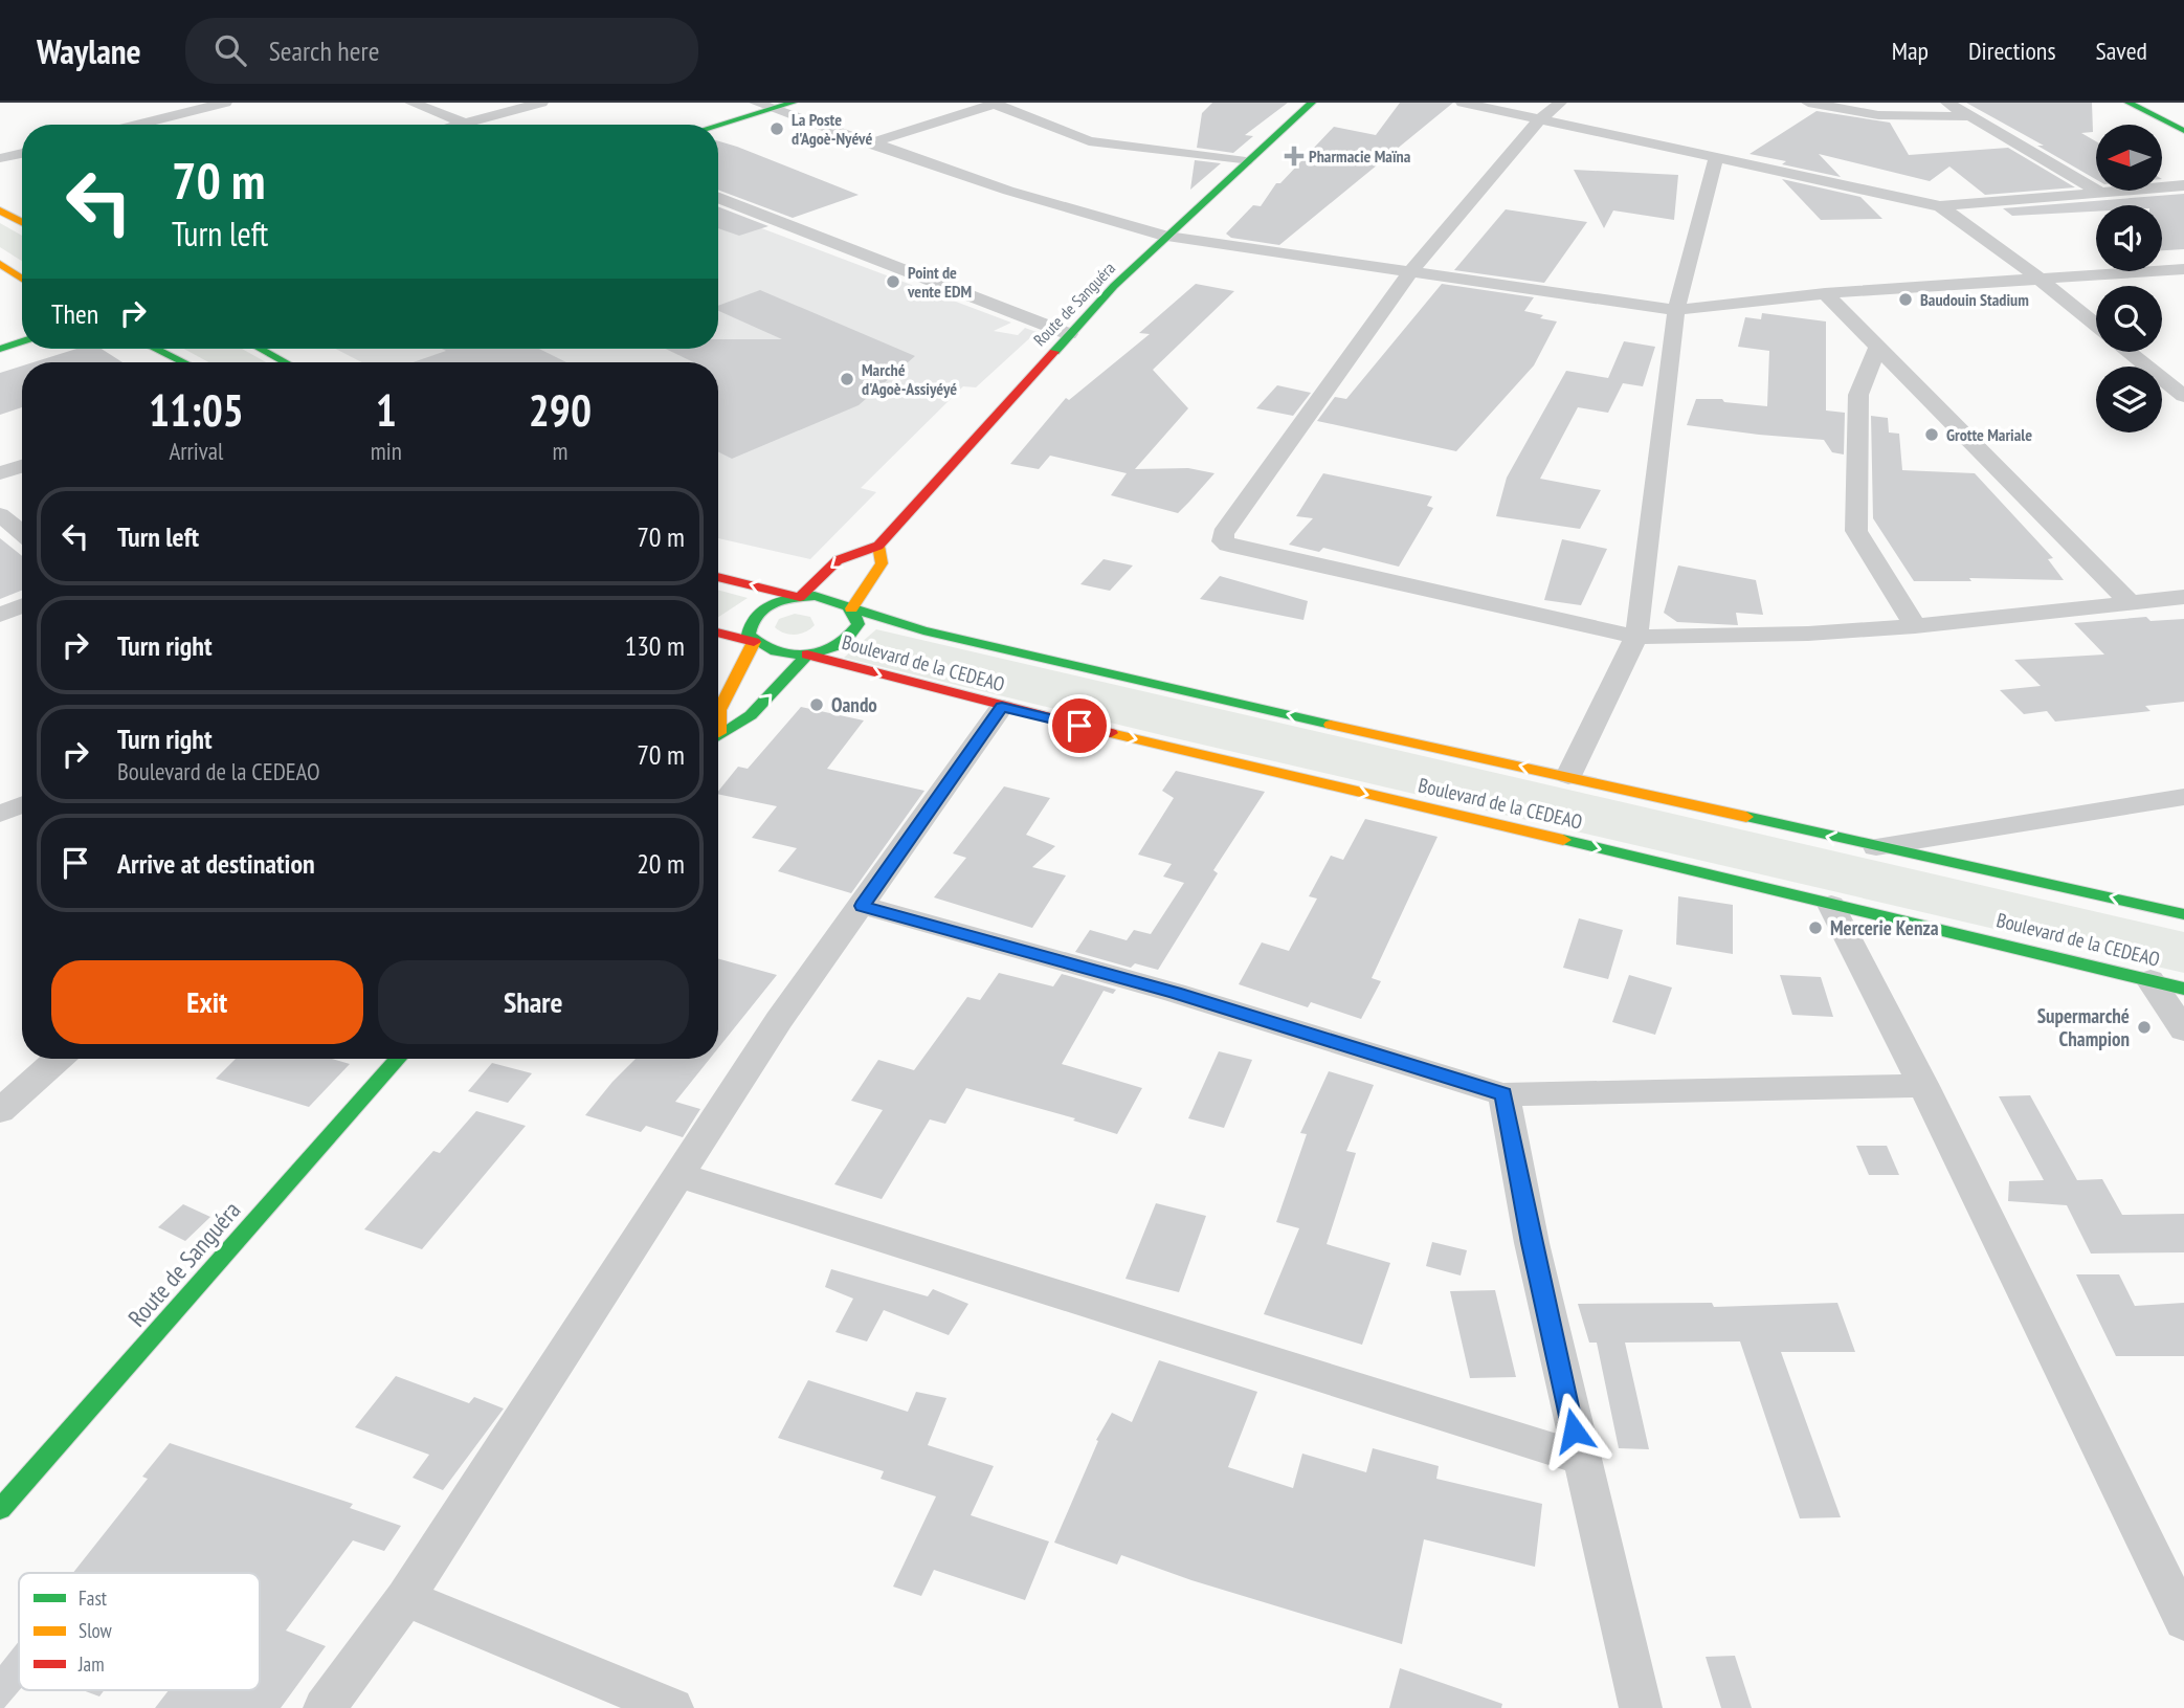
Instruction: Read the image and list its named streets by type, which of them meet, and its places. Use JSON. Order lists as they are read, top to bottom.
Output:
{
  "streets": {
    "main road": ["Route de Sanguéra", "Boulevard de la CEDEAO"]
  },
  "crossings": [
    ["Route de Sanguéra", "Boulevard de la CEDEAO"]
  ],
  "places": {
    "other": [
      "La Poste d'Agoè-Nyévé",
      "Point de vente EDM",
      "Baudouin Stadium",
      "Marché d'Agoè-Assiyéyé",
      "Grotte Mariale",
      "Oando",
      "Mercerie Kenza",
      "Supermarché Champion"
    ],
    "health": ["Pharmacie Maïna"]
  },
  "legend": ["Fast", "Slow", "Jam"],
  "north": "left",
  "page": {
    "header": "Waylane",
    "search": "Search here",
    "nav": ["Map", "Directions", "Saved"],
    "turn": ["70 m", "Turn left"],
    "then": "Then",
    "eta": [
      "11:05",
      "Arrival",
      "1",
      "min",
      "290",
      "m"
    ],
    "list": [
      {
        "name": "Turn left",
        "value": "70 m"
      },
      {
        "name": "Turn right",
        "value": "130 m"
      },
      {
        "name": "Turn right",
        "note": "Boulevard de la CEDEAO",
        "value": "70 m"
      },
      {
        "name": "Arrive at destination",
        "value": "20 m"
      }
    ],
    "buttons": ["Exit", "Share"]
  }
}
